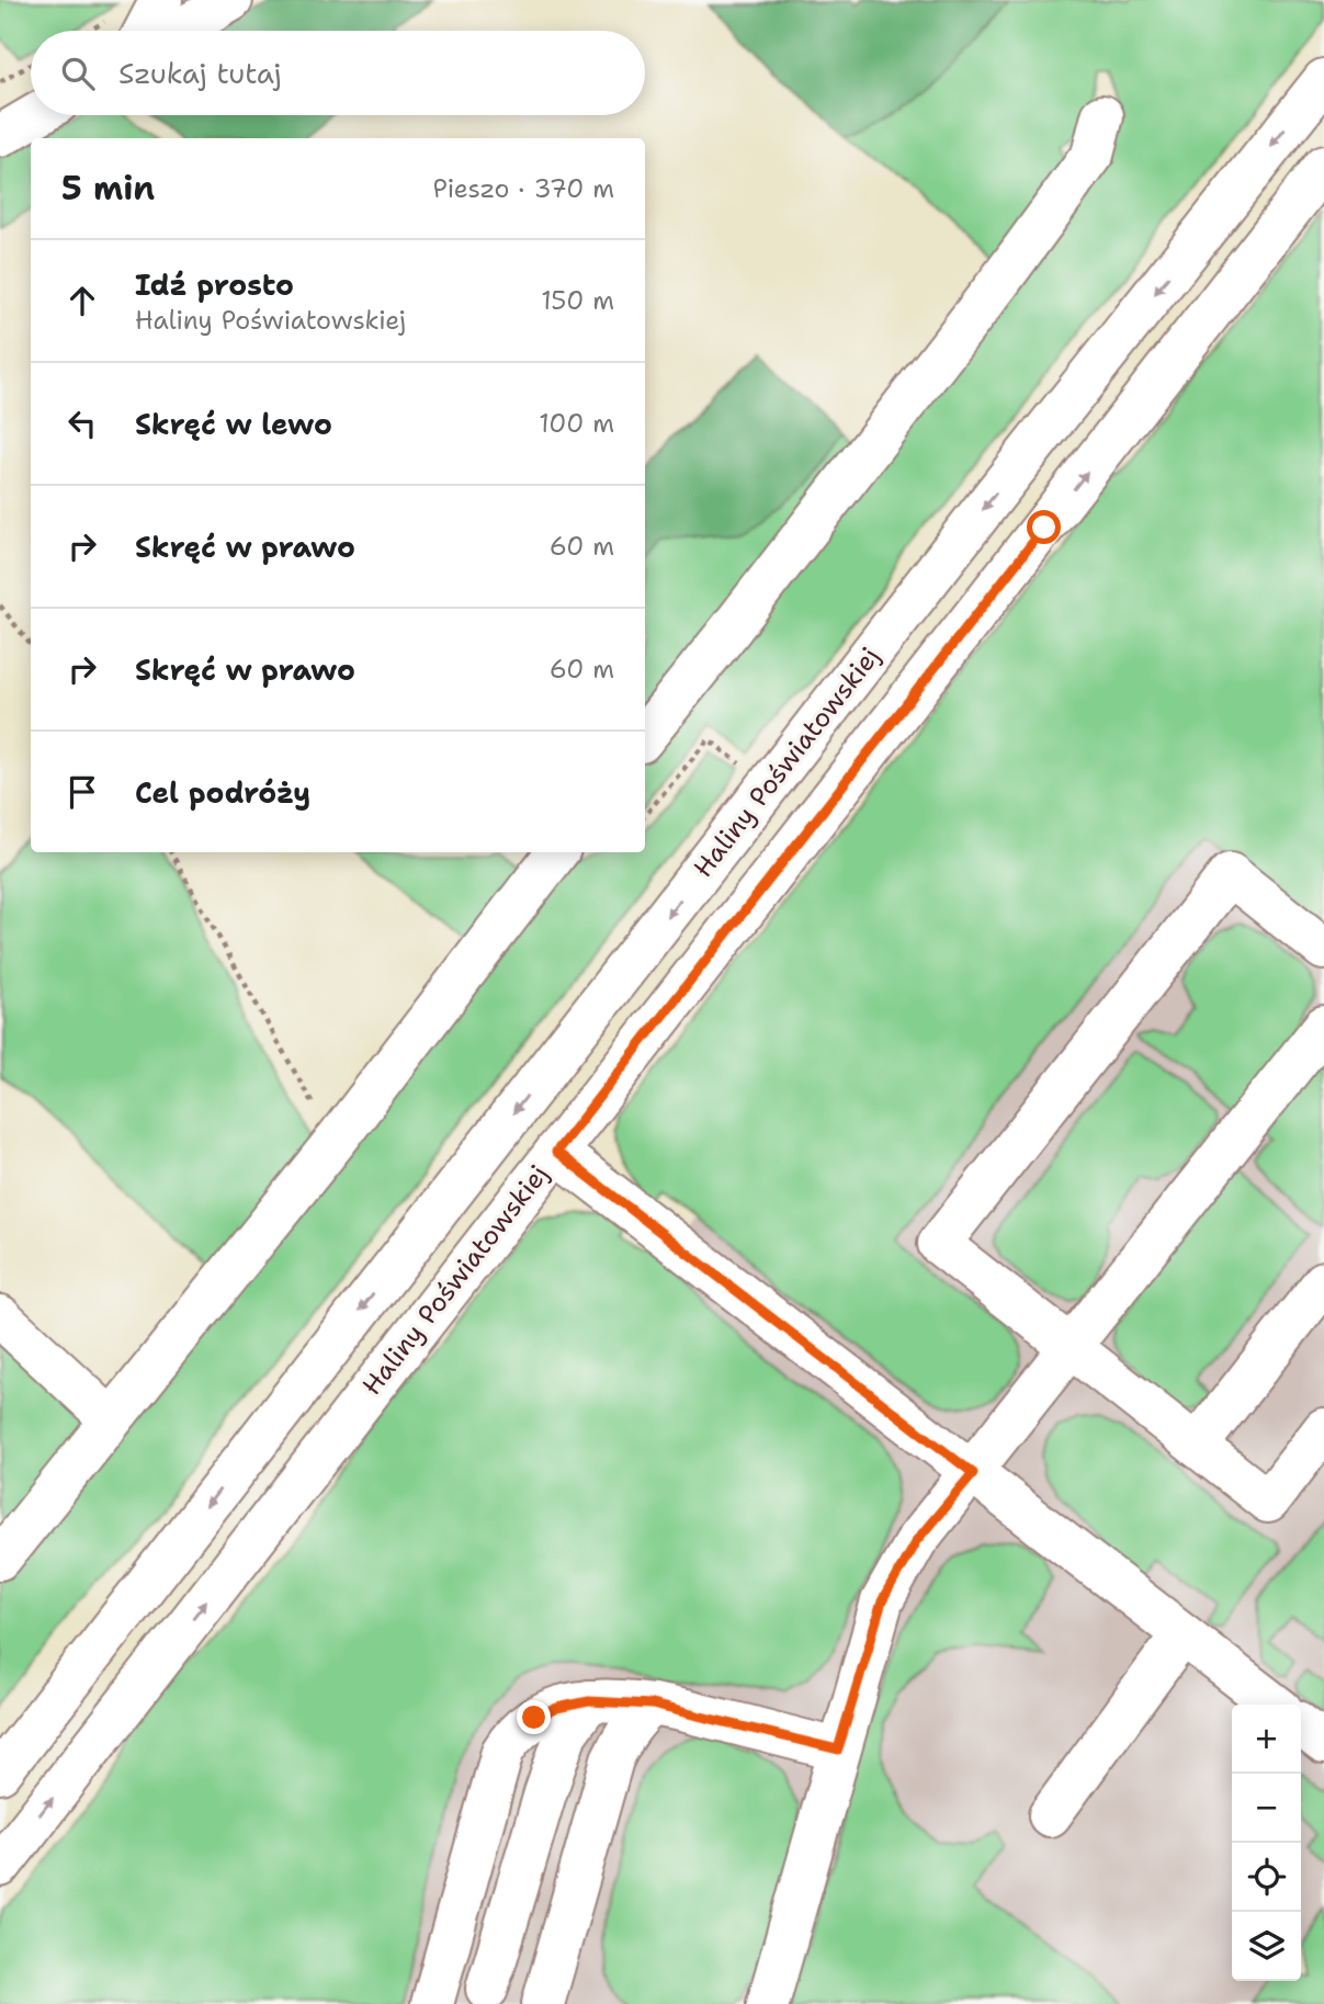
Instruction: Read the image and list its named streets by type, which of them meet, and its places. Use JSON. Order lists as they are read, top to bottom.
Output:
{
  "streets": {
    "main road": ["Haliny Poświatowskiej"]
  },
  "page": {
    "search": "Szukaj tutaj",
    "heading": ["5 min", "Pieszo · 370 m"],
    "list": [
      ["Idź prosto", "Haliny Poświatowskiej", "150 m"],
      ["Skręć w lewo", "100 m"],
      ["Skręć w prawo", "60 m"],
      ["Skręć w prawo", "60 m"],
      "Cel podróży"
    ],
    "map_buttons": ["+", "−"]
  }
}
